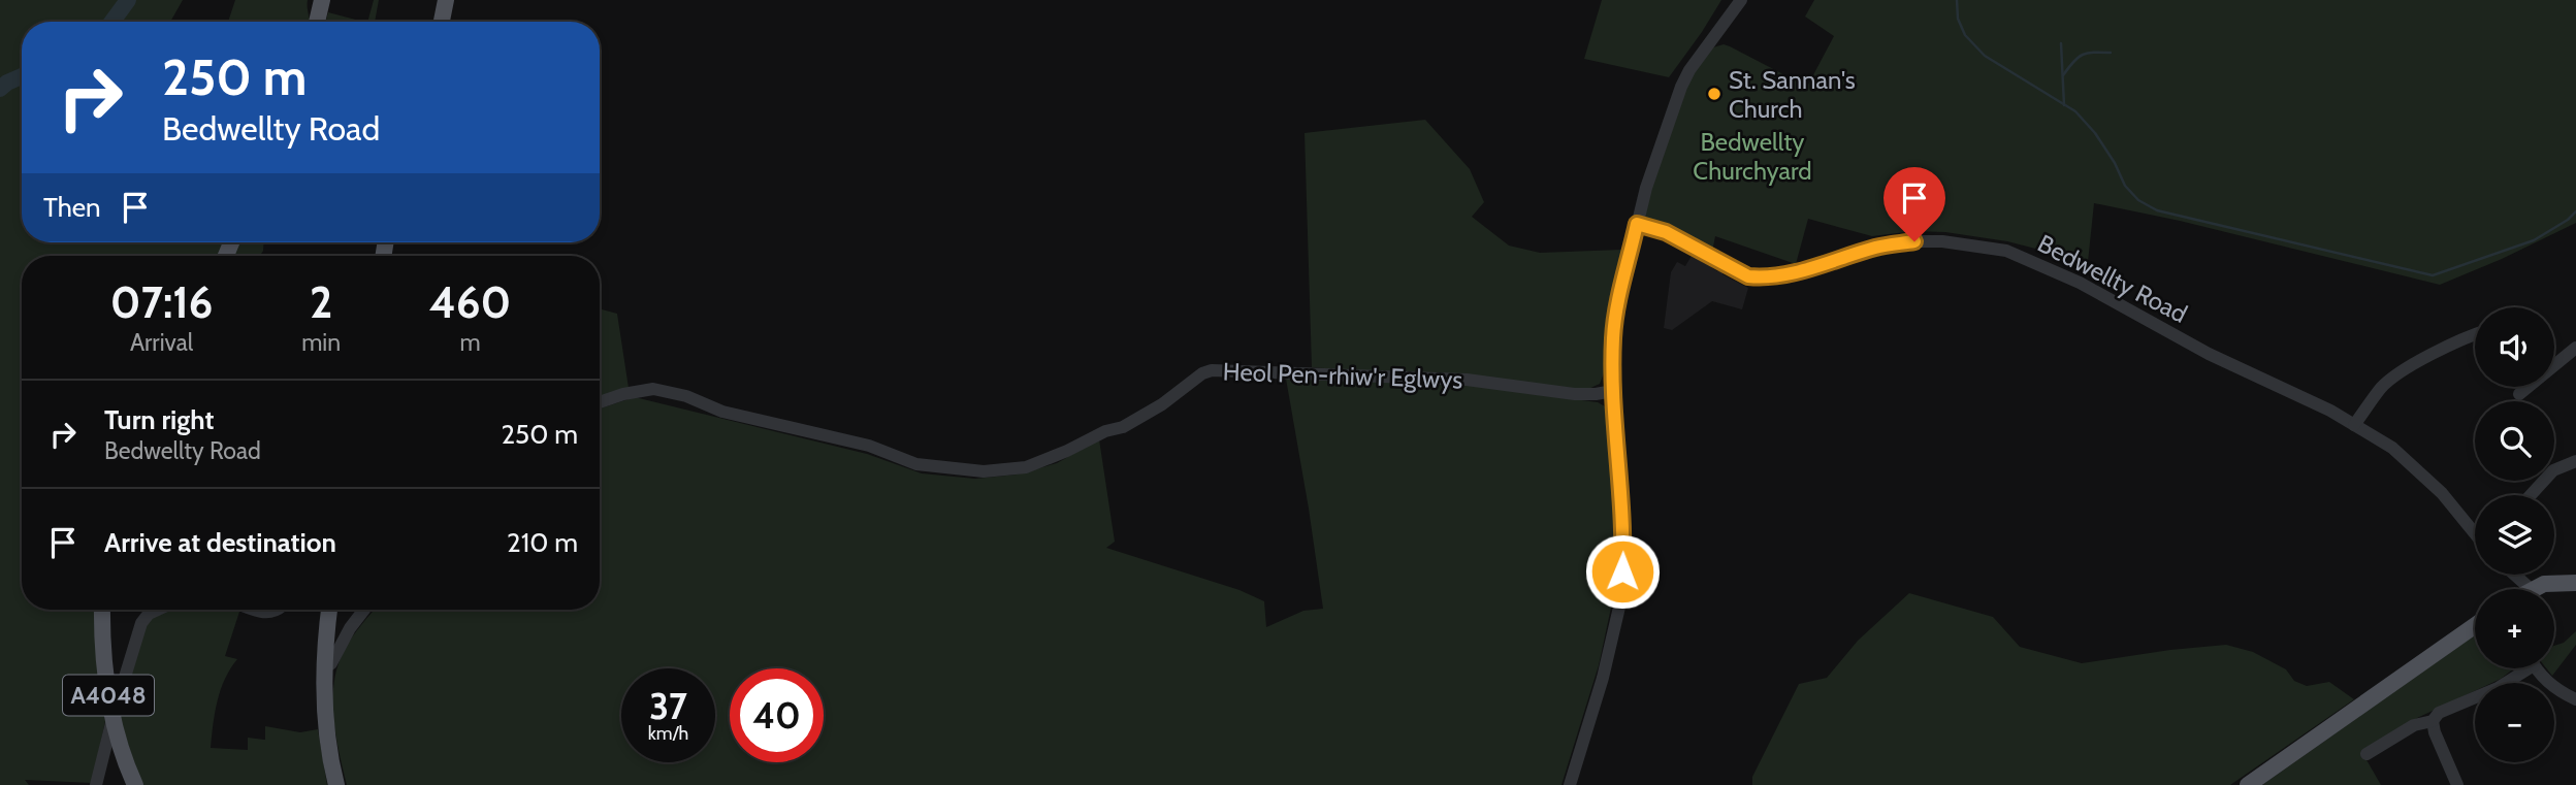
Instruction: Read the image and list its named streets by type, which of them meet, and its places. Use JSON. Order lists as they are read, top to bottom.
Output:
{
  "streets": {
    "main road": ["A4048"],
    "street": ["Bedwellty Road", "Heol Pen-rhiw'r Eglwys"]
  },
  "parks": ["Bedwellty Churchyard"],
  "places": ["St. Sannan's Church"],
  "page": {
    "turn": ["250 m", "Bedwellty Road"],
    "then": "Then",
    "eta": [
      "07:16",
      "Arrival",
      "2",
      "min",
      "460",
      "m"
    ],
    "map_buttons": ["+", "−"],
    "list": [
      {
        "name": "Turn right",
        "note": "Bedwellty Road",
        "value": "250 m"
      },
      {
        "name": "Arrive at destination",
        "value": "210 m"
      }
    ],
    "speed": "37 km/h",
    "limit": "40"
  }
}
